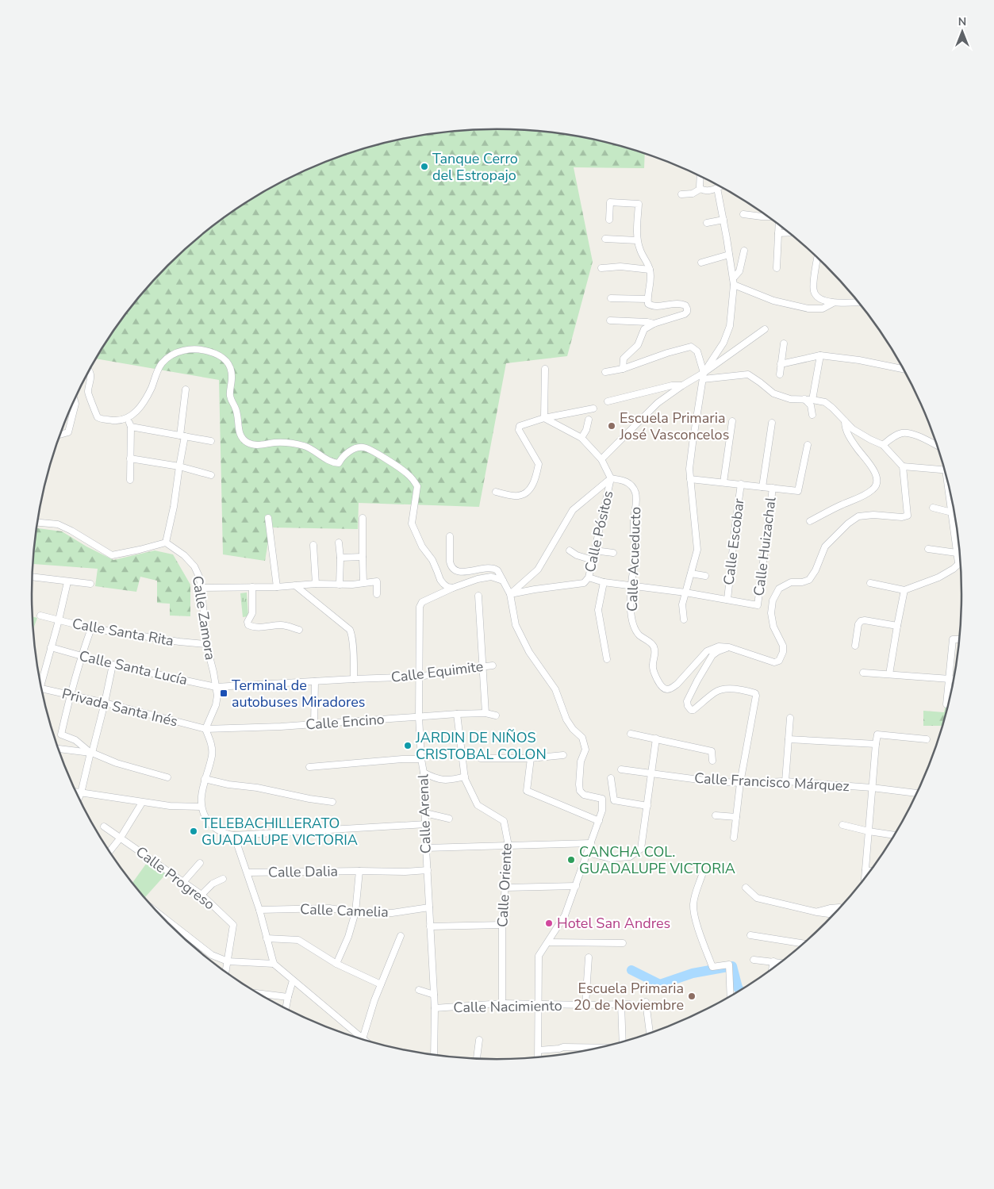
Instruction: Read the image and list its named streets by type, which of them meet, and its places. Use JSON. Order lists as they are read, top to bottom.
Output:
{
  "streets": {
    "street": [
      "Calle Pósitos",
      "Calle Escobar",
      "Calle Huizachal",
      "Calle Acueducto",
      "Calle Zamora",
      "Calle Santa Rita",
      "Calle Santa Lucía",
      "Calle Equimite",
      "Privada Santa Inés",
      "Calle Encino",
      "Calle Francisco Márquez",
      "Calle Arenal",
      "Calle Dalia",
      "Calle Progreso",
      "Calle Oriente",
      "Calle Camelia",
      "Calle Nacimiento"
    ]
  },
  "crossings": [
    ["Calle Pósitos", "Calle Acueducto"],
    ["Calle Escobar", "Calle Huizachal"],
    ["Calle Zamora", "Calle Santa Rita"],
    ["Calle Zamora", "Calle Santa Lucía"],
    ["Calle Zamora", "Calle Equimite"],
    ["Calle Zamora", "Privada Santa Inés"],
    ["Calle Zamora", "Calle Encino"],
    ["Calle Santa Lucía", "Calle Equimite"],
    ["Calle Equimite", "Calle Arenal"],
    ["Privada Santa Inés", "Calle Encino"],
    ["Calle Encino", "Calle Arenal"],
    ["Calle Encino", "Calle Oriente"],
    ["Calle Arenal", "Calle Dalia"],
    ["Calle Arenal", "Calle Camelia"],
    ["Calle Arenal", "Calle Nacimiento"],
    ["Calle Oriente", "Calle Nacimiento"]
  ],
  "places": {
    "other": [
      "Tanque Cerro del Estropajo",
      "Escuela Primaria José Vasconcelos",
      "JARDIN DE NIÑOS CRISTOBAL COLON",
      "TELEBACHILLERATO GUADALUPE VICTORIA",
      "CANCHA COL. GUADALUPE VICTORIA",
      "Hotel San Andres",
      "Escuela Primaria 20 de Noviembre"
    ],
    "transit": ["Terminal de autobuses Miradores"]
  },
  "north": "top"
}
